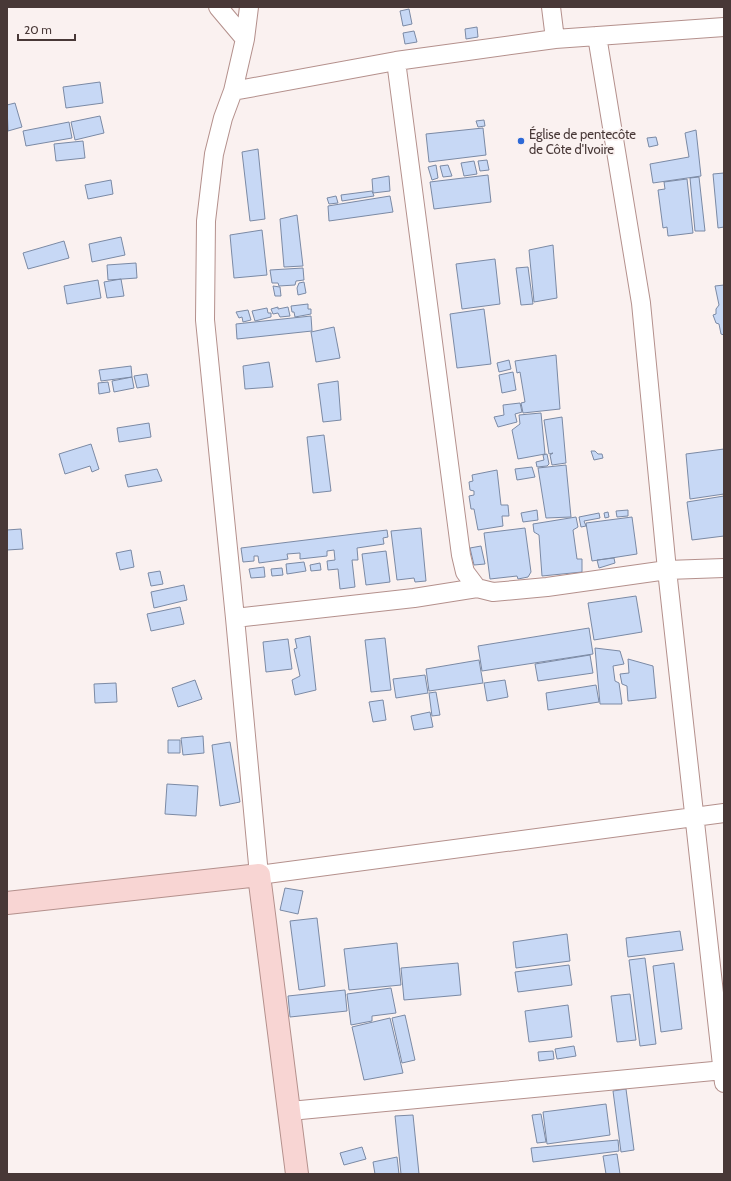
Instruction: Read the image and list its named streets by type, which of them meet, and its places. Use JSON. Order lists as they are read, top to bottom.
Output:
{
  "places": ["Église de pentecôte de Côte d'Ivoire"],
  "scale_bar": "20 m"
}
